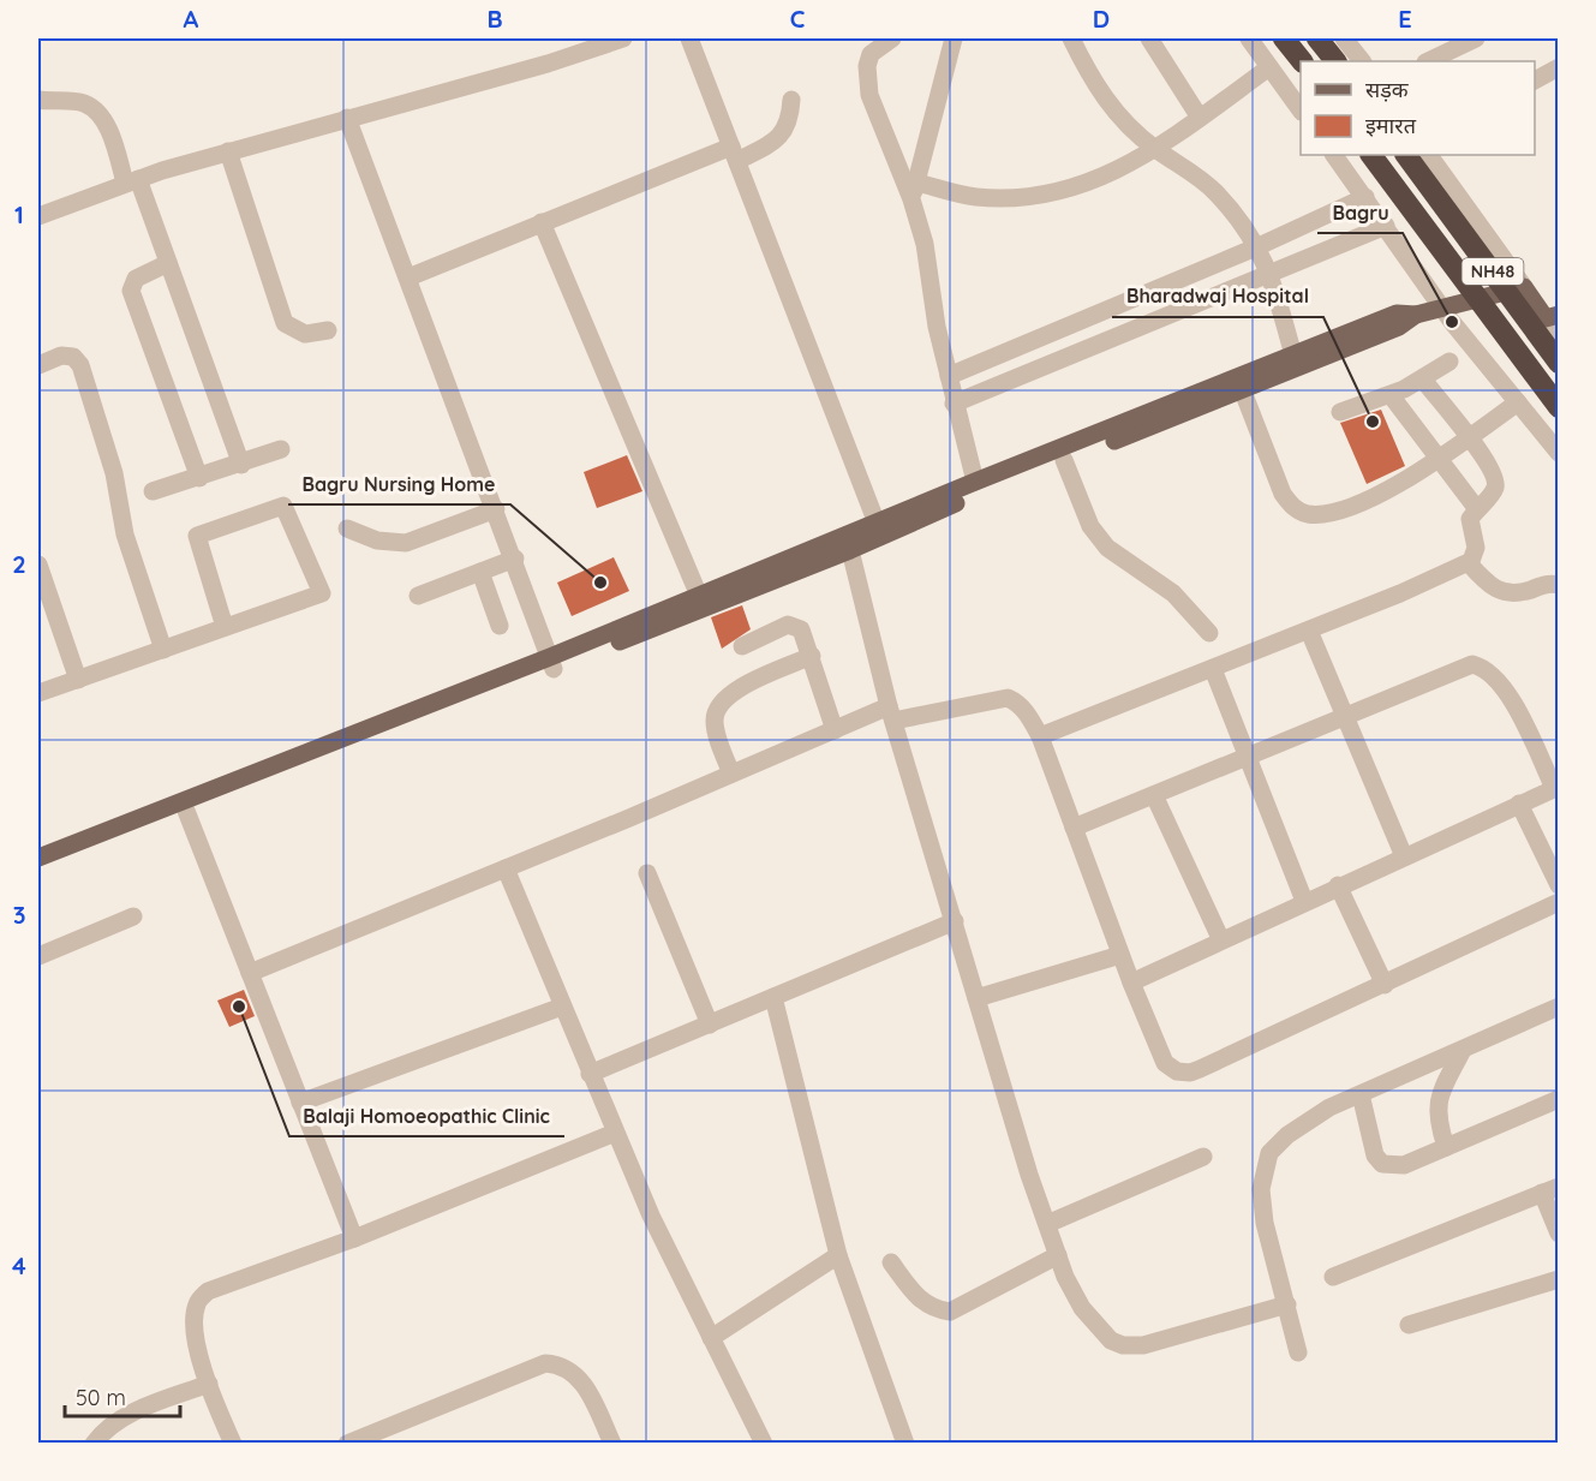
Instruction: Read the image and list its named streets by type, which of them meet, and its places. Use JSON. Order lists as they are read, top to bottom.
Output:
{
  "streets": {
    "highway": ["NH48"]
  },
  "places": [
    "Bagru",
    "Bharadwaj Hospital",
    "Bagru Nursing Home",
    "Balaji Homoeopathic Clinic"
  ],
  "legend": ["सड़क", "इमारत"],
  "scale_bar": "50 m",
  "grid": {
    "columns": [
      "A",
      "B",
      "C",
      "D",
      "E"
    ],
    "rows": [
      "1",
      "2",
      "3",
      "4"
    ]
  }
}
